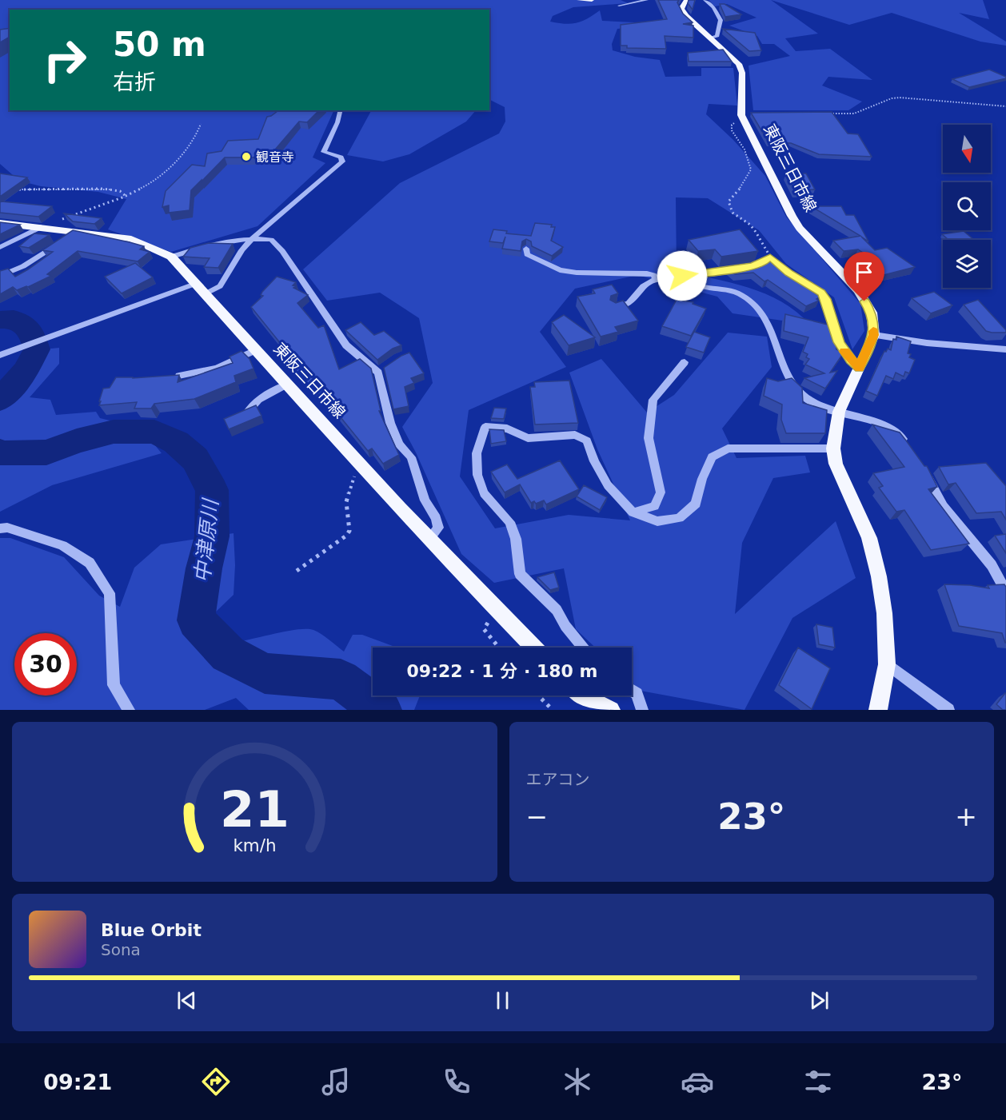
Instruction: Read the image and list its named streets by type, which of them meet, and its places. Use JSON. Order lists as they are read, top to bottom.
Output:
{
  "streets": {
    "main road": ["東阪三日市線"]
  },
  "water": ["中津原川"],
  "places": ["観音寺"],
  "north": "bottom",
  "page": {
    "turn": ["50 m", "右折"],
    "limit": "30",
    "trip": "09:22 · 1 分 · 180 m",
    "tile": "エアコン",
    "heat": ["−", "23°", "+"],
    "song": ["Blue Orbit", "Sona"],
    "tabs": ["09:21", "23°"],
    "gauge": ["21", "km/h"]
  }
}
